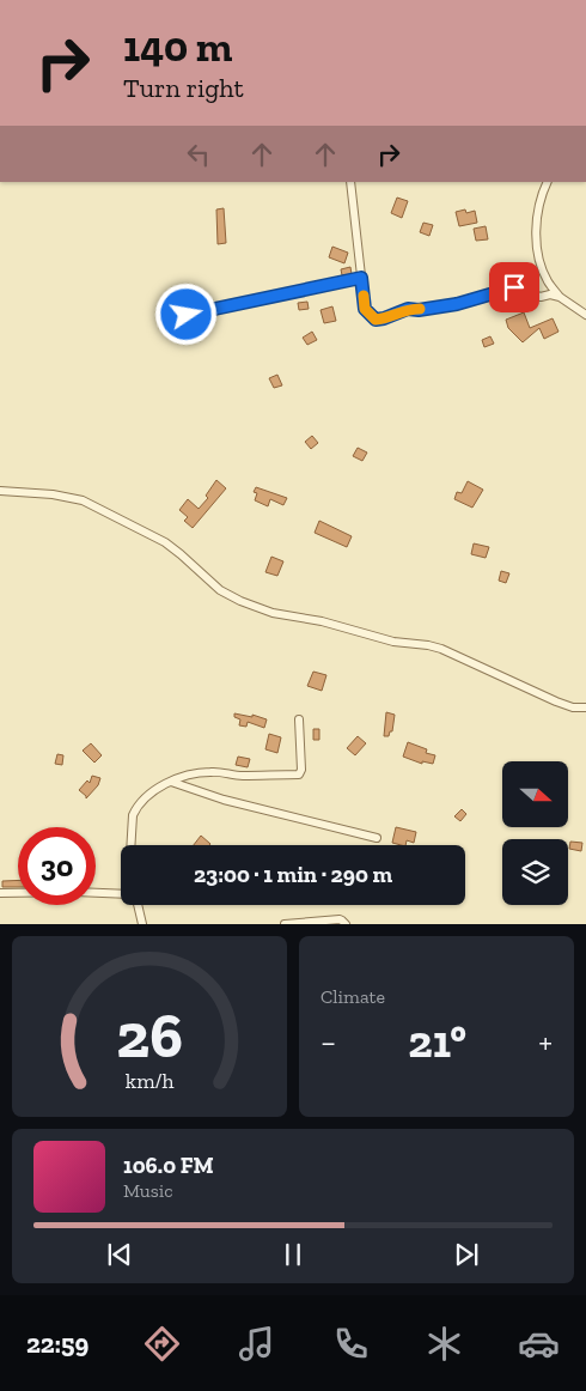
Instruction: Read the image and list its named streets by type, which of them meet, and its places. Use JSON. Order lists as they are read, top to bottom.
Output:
{
  "north": "right",
  "page": {
    "turn": ["140 m", "Turn right"],
    "limit": "30",
    "trip": "23:00 · 1 min · 290 m",
    "tile": "Climate",
    "heat": ["−", "21°", "+"],
    "song": ["106.0 FM", "Music"],
    "tabs": "22:59",
    "gauge": ["26", "km/h"]
  }
}
